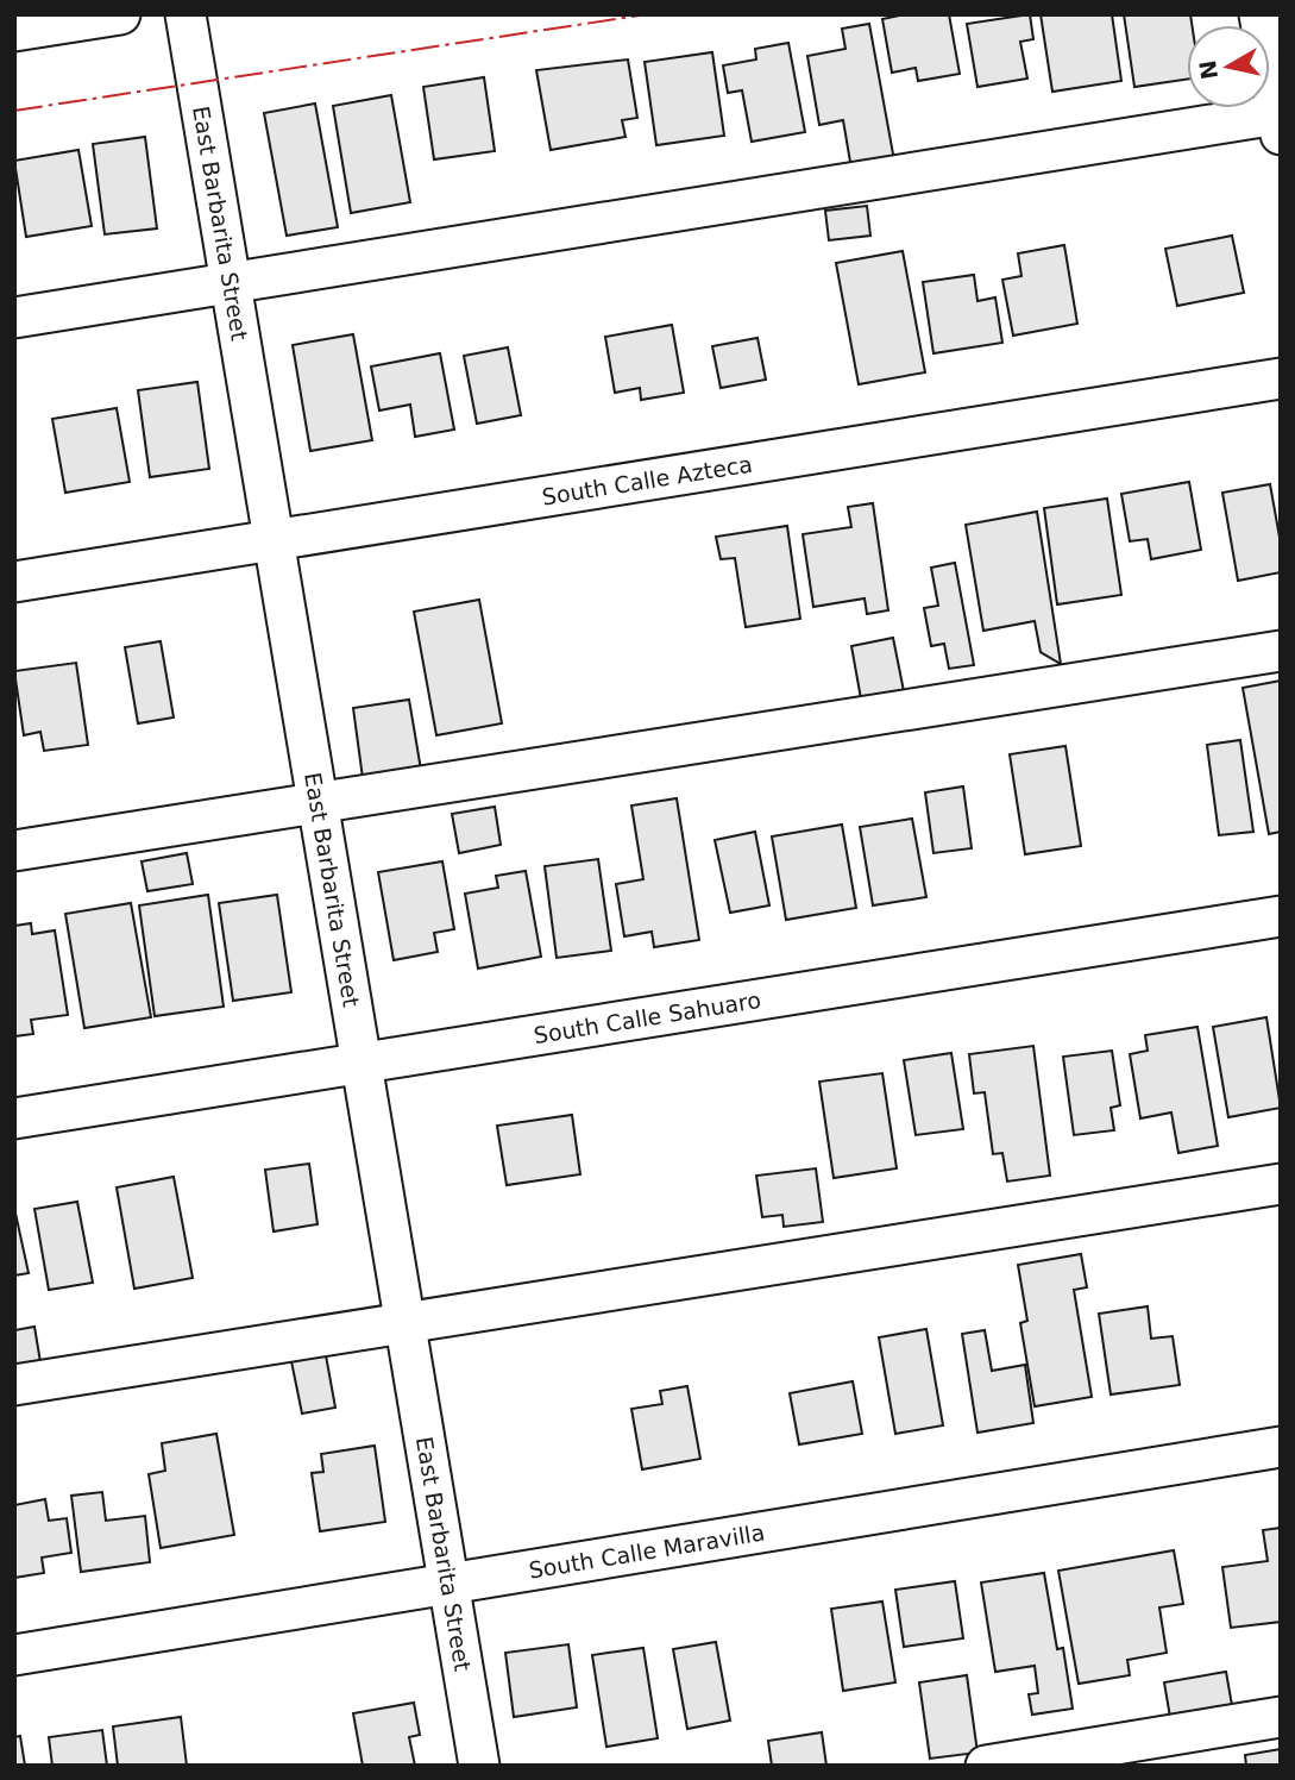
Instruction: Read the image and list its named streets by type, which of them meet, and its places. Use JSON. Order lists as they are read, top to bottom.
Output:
{
  "streets": {
    "street": [
      "East Barbarita Street",
      "South Calle Azteca",
      "South Calle Sahuaro",
      "South Calle Maravilla"
    ]
  },
  "crossings": [
    ["East Barbarita Street", "South Calle Azteca"],
    ["East Barbarita Street", "South Calle Sahuaro"],
    ["East Barbarita Street", "South Calle Maravilla"]
  ],
  "north": "left"
}
